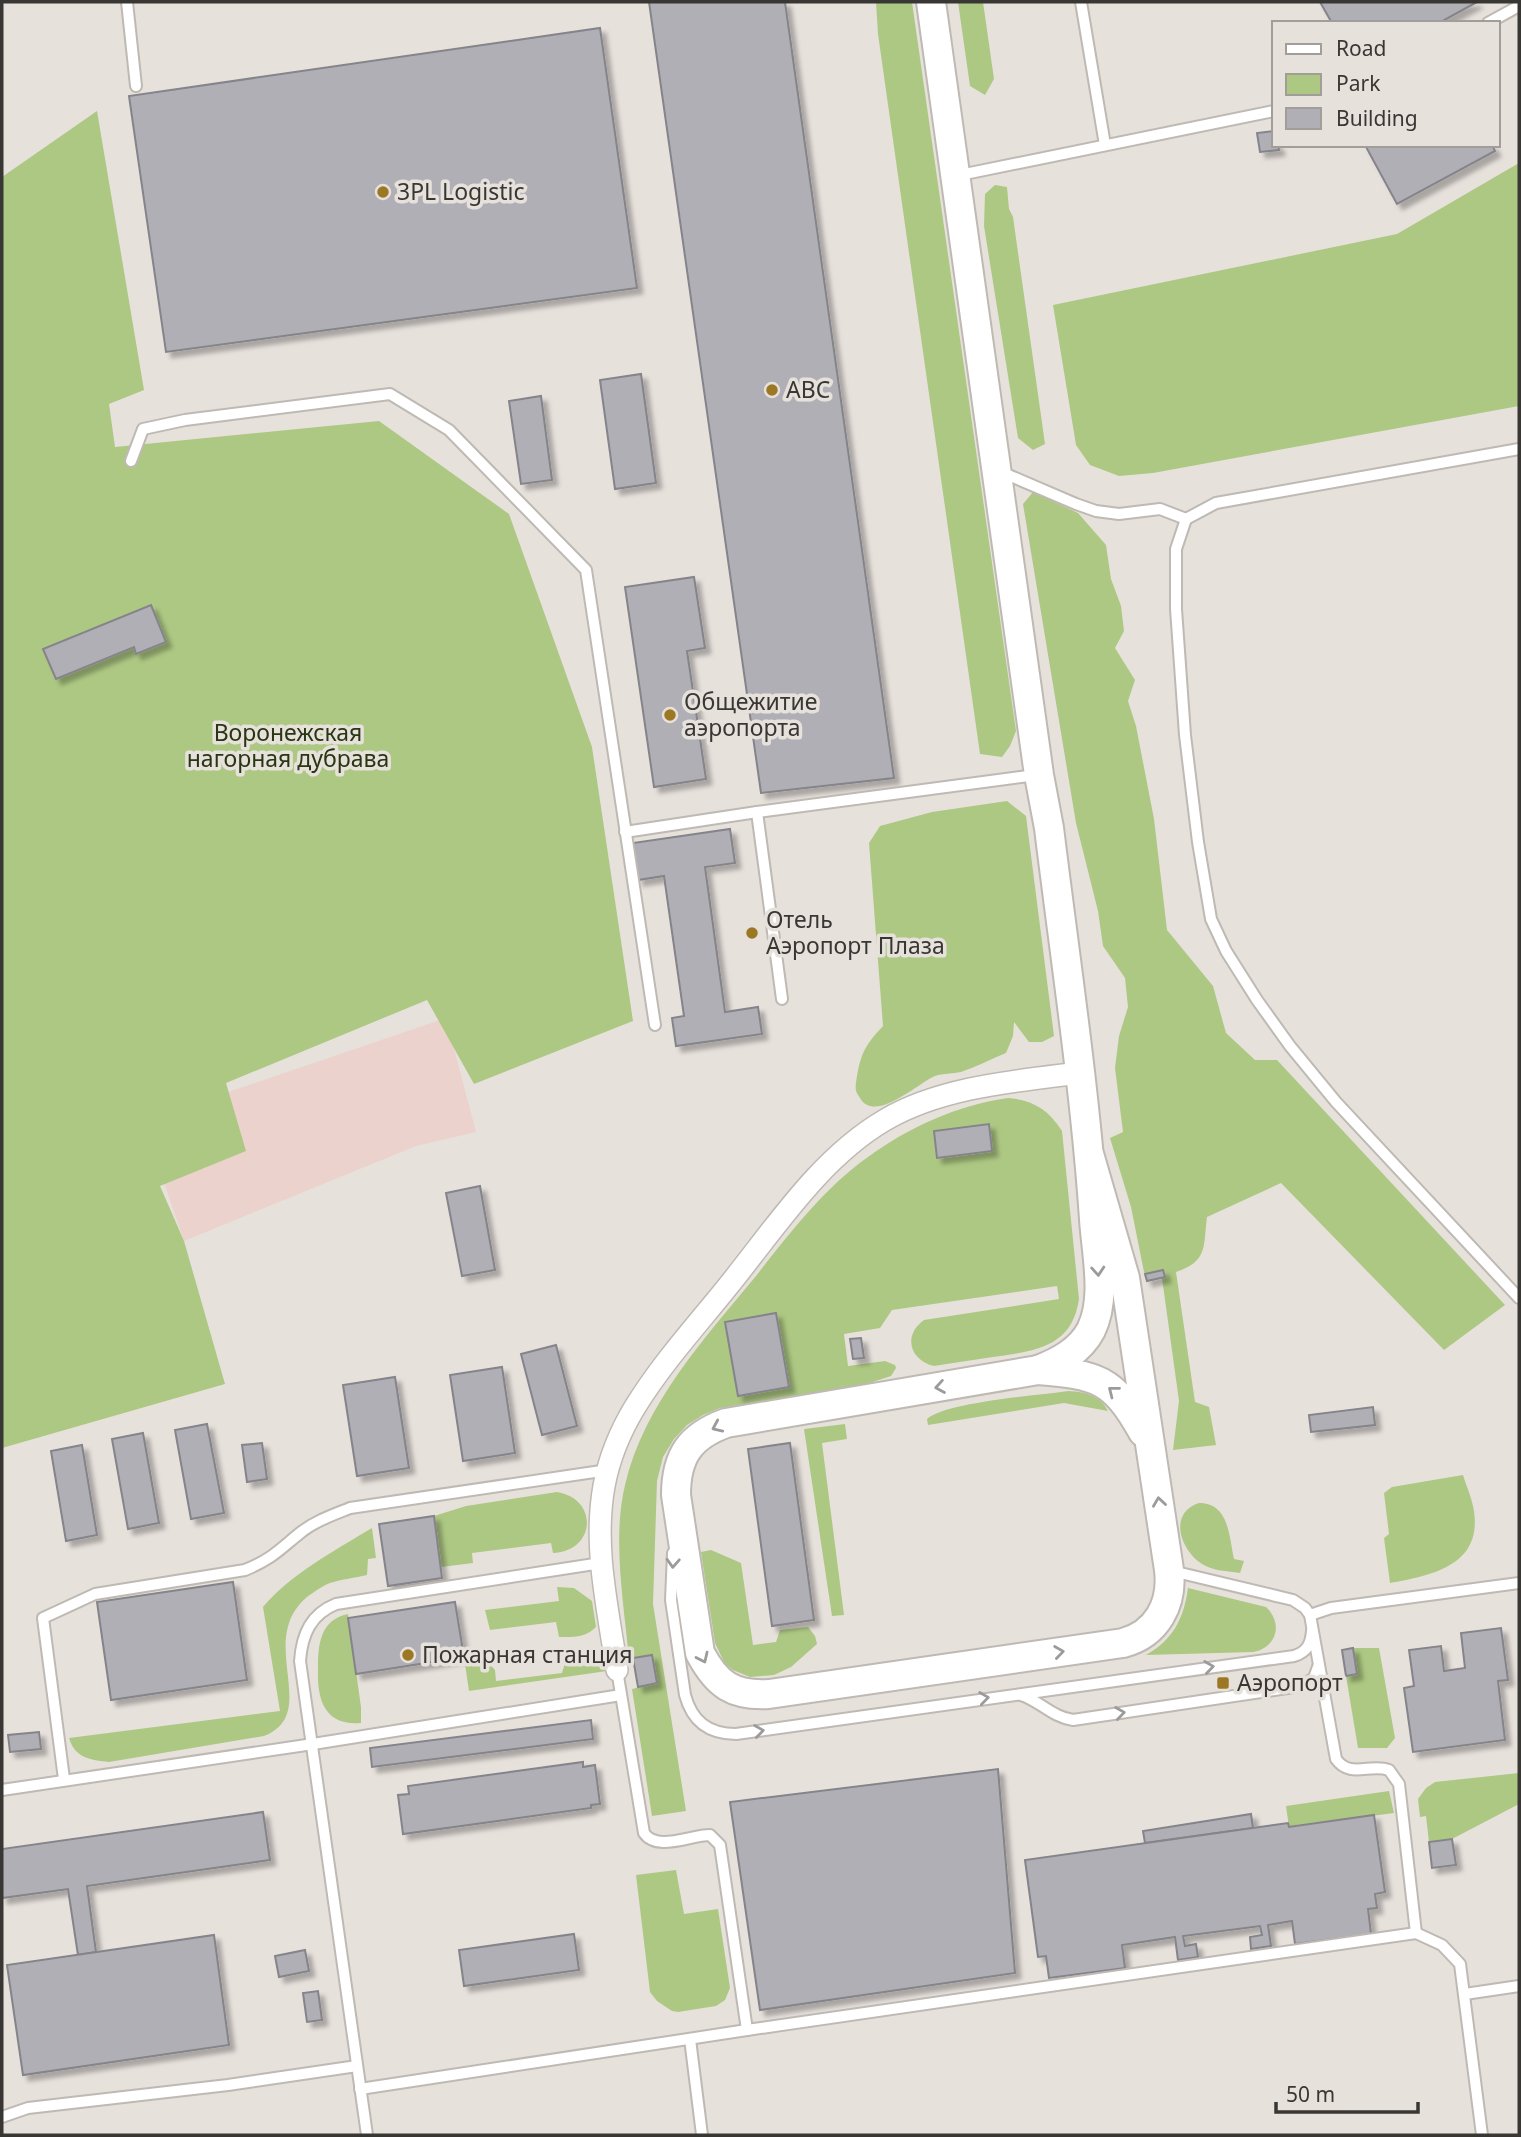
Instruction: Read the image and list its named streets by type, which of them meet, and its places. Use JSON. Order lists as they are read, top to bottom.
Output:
{
  "parks": ["Воронежская нагорная дубрава"],
  "places": {
    "other": [
      "3PL Logistic",
      "ABC",
      "Общежитие аэропорта",
      "Отель Аэропорт Плаза",
      "Пожарная станция"
    ],
    "transit": ["Аэропорт"]
  },
  "legend": ["Road", "Park", "Building"],
  "scale_bar": "50 m"
}
